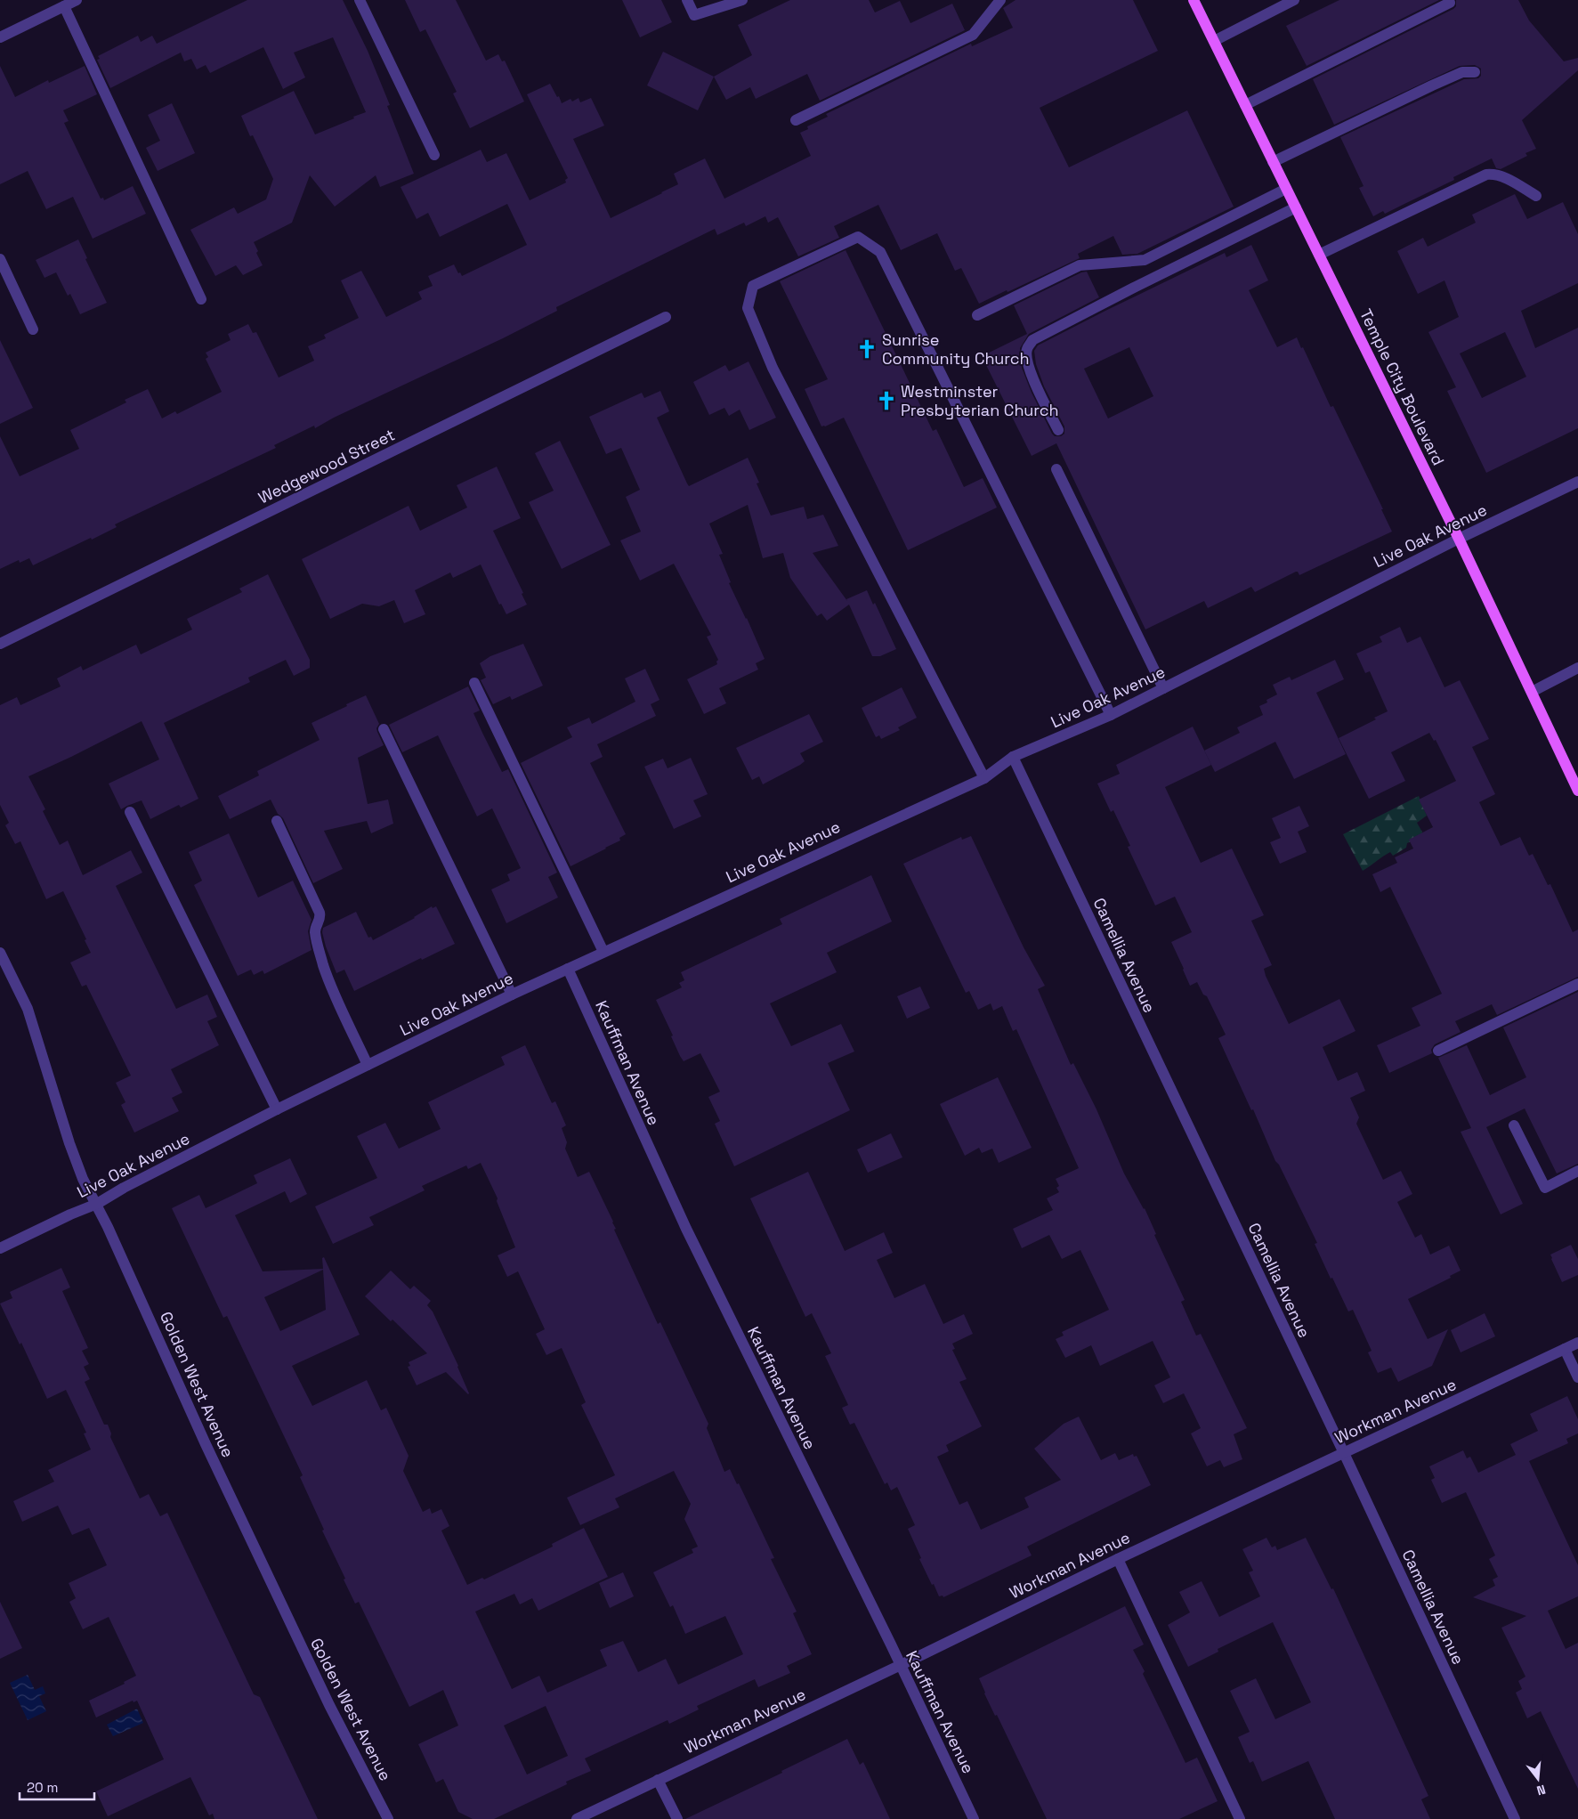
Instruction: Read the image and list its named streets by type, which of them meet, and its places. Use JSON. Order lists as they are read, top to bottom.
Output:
{
  "streets": {
    "main road": ["Temple City Boulevard"],
    "street": [
      "Wedgewood Street",
      "Live Oak Avenue",
      "Camellia Avenue",
      "Kauffman Avenue",
      "Golden West Avenue",
      "Workman Avenue"
    ]
  },
  "crossings": [
    ["Temple City Boulevard", "Live Oak Avenue"],
    ["Live Oak Avenue", "Camellia Avenue"],
    ["Live Oak Avenue", "Kauffman Avenue"],
    ["Live Oak Avenue", "Golden West Avenue"],
    ["Camellia Avenue", "Workman Avenue"],
    ["Kauffman Avenue", "Workman Avenue"]
  ],
  "places": {
    "church": ["Sunrise Community Church", "Westminster Presbyterian Church"]
  },
  "scale_bar": "20 m",
  "north": "bottom"
}
